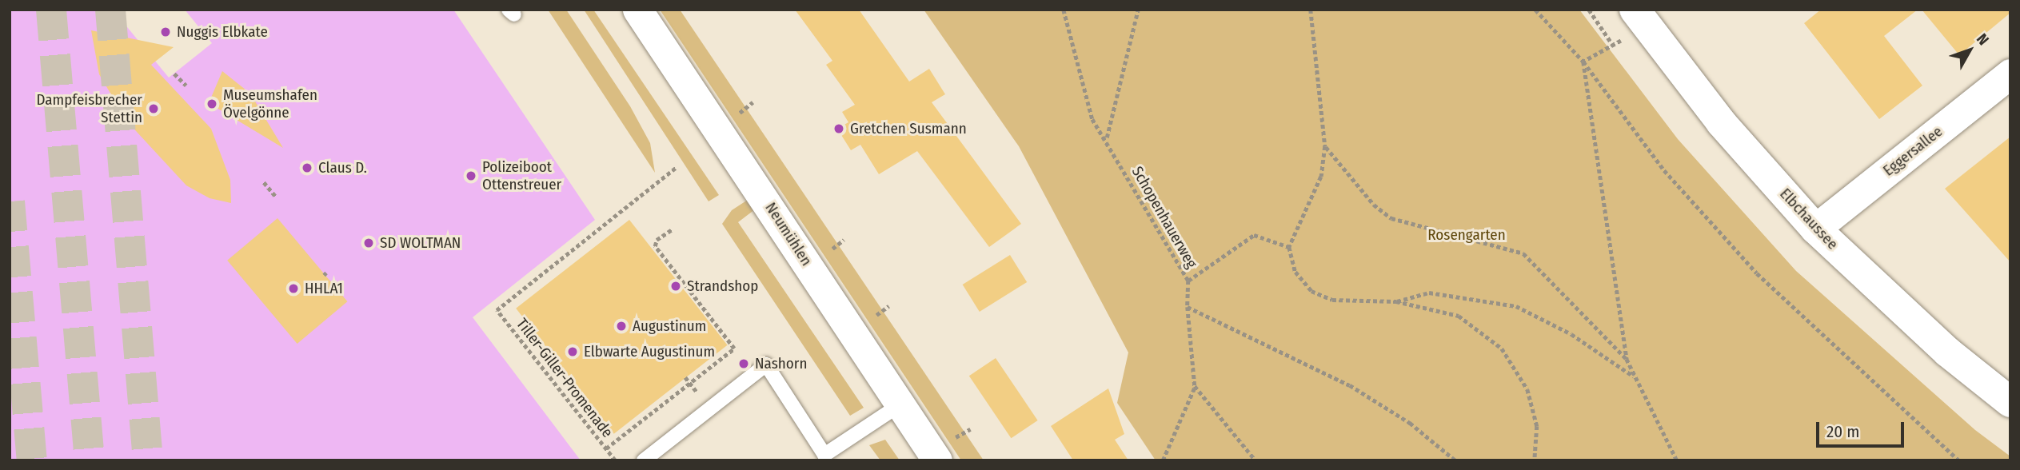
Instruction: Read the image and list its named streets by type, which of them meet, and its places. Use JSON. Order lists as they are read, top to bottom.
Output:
{
  "streets": {
    "main road": ["Elbchaussee"],
    "street": ["Eggersallee", "Neumühlen"],
    "path": ["Schopenhauerweg", "Tiller-Giller-Promenade"]
  },
  "crossings": [
    ["Eggersallee", "Elbchaussee"]
  ],
  "parks": ["Rosengarten"],
  "places": [
    "Nuggis Elbkate",
    "Museumshafen Övelgönne",
    "Dampfeisbrecher Stettin",
    "Gretchen Susmann",
    "Claus D.",
    "Polizeiboot Ottenstreuer",
    "SD WOLTMAN",
    "Strandshop",
    "HHLA1",
    "Augustinum",
    "Elbwarte Augustinum",
    "Nashorn"
  ],
  "scale_bar": "20 m",
  "north": "top right"
}
